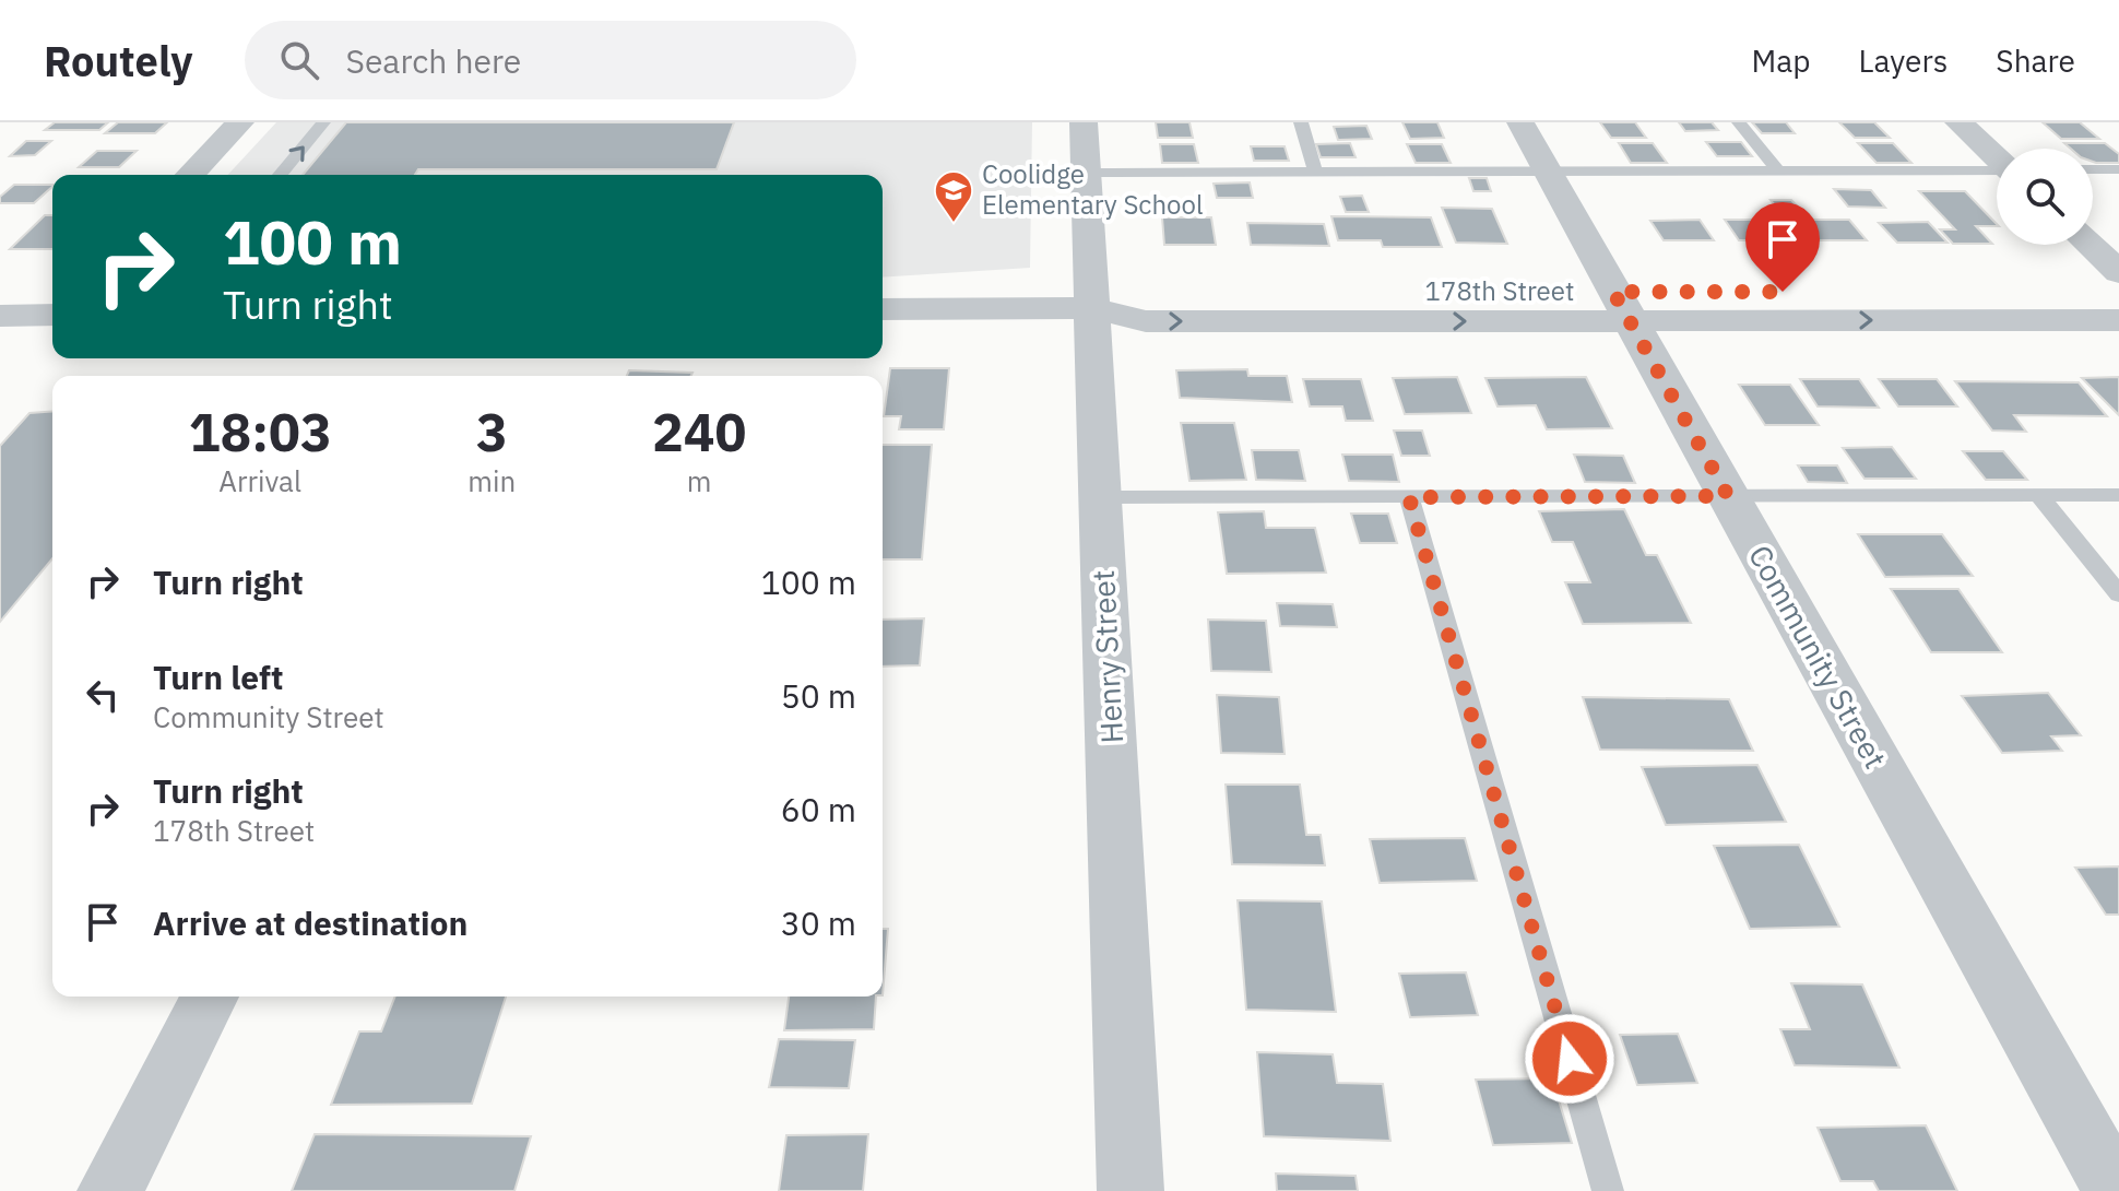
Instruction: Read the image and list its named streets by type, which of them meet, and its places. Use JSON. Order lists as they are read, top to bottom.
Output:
{
  "streets": {
    "street": ["178th Street", "Henry Street", "Community Street"]
  },
  "crossings": [
    ["178th Street", "Henry Street"],
    ["178th Street", "Community Street"]
  ],
  "places": {
    "school or university": ["Coolidge Elementary School"]
  },
  "page": {
    "header": "Routely",
    "search": "Search here",
    "nav": ["Map", "Layers", "Share"],
    "turn": ["100 m", "Turn right"],
    "eta": [
      "18:03",
      "Arrival",
      "3",
      "min",
      "240",
      "m"
    ],
    "list": [
      {
        "name": "Turn right",
        "value": "100 m"
      },
      {
        "name": "Turn left",
        "note": "Community Street",
        "value": "50 m"
      },
      {
        "name": "Turn right",
        "note": "178th Street",
        "value": "60 m"
      },
      {
        "name": "Arrive at destination",
        "value": "30 m"
      }
    ]
  }
}
